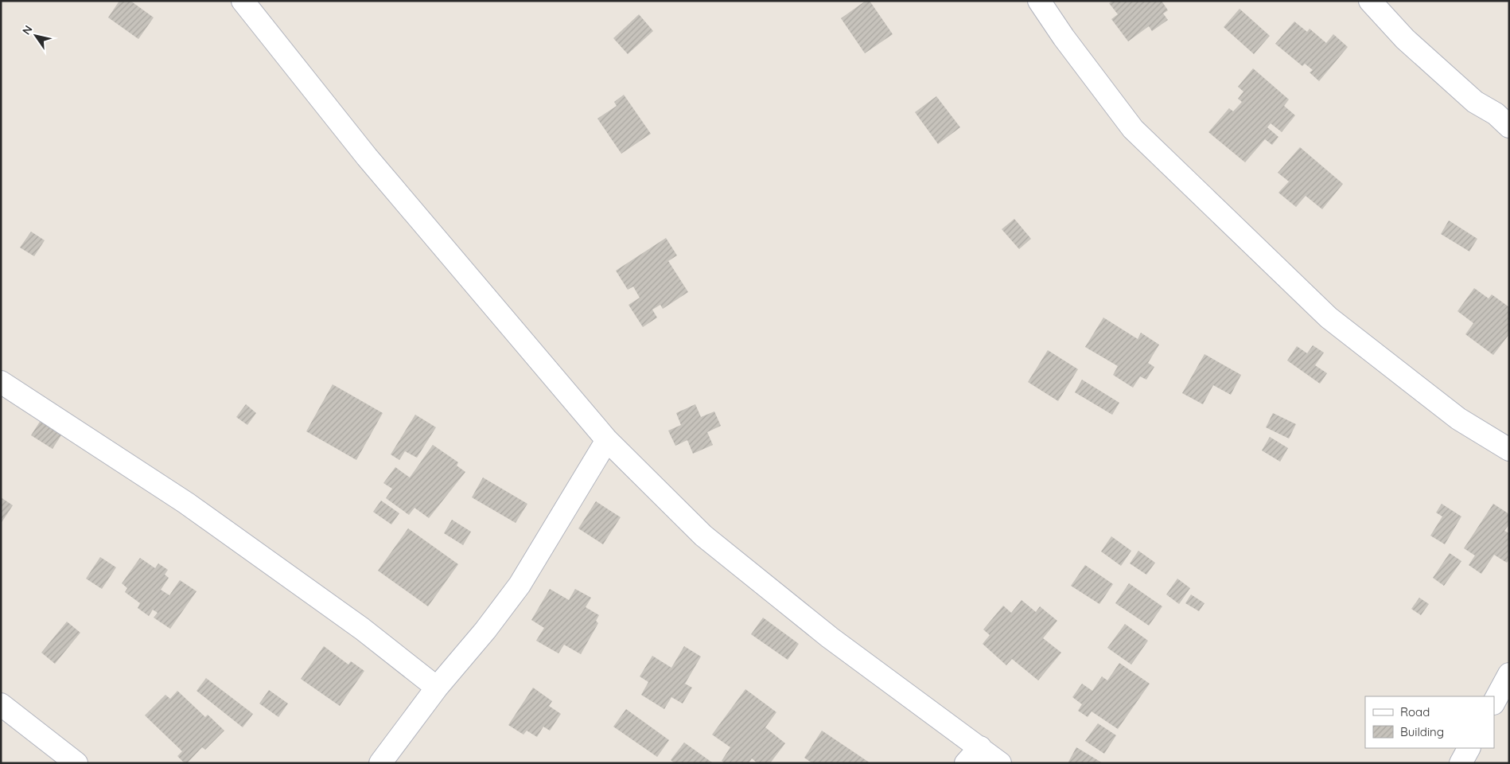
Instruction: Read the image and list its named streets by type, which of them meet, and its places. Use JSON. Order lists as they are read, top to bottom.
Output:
{
  "legend": ["Road", "Building"],
  "north": "top left"
}
